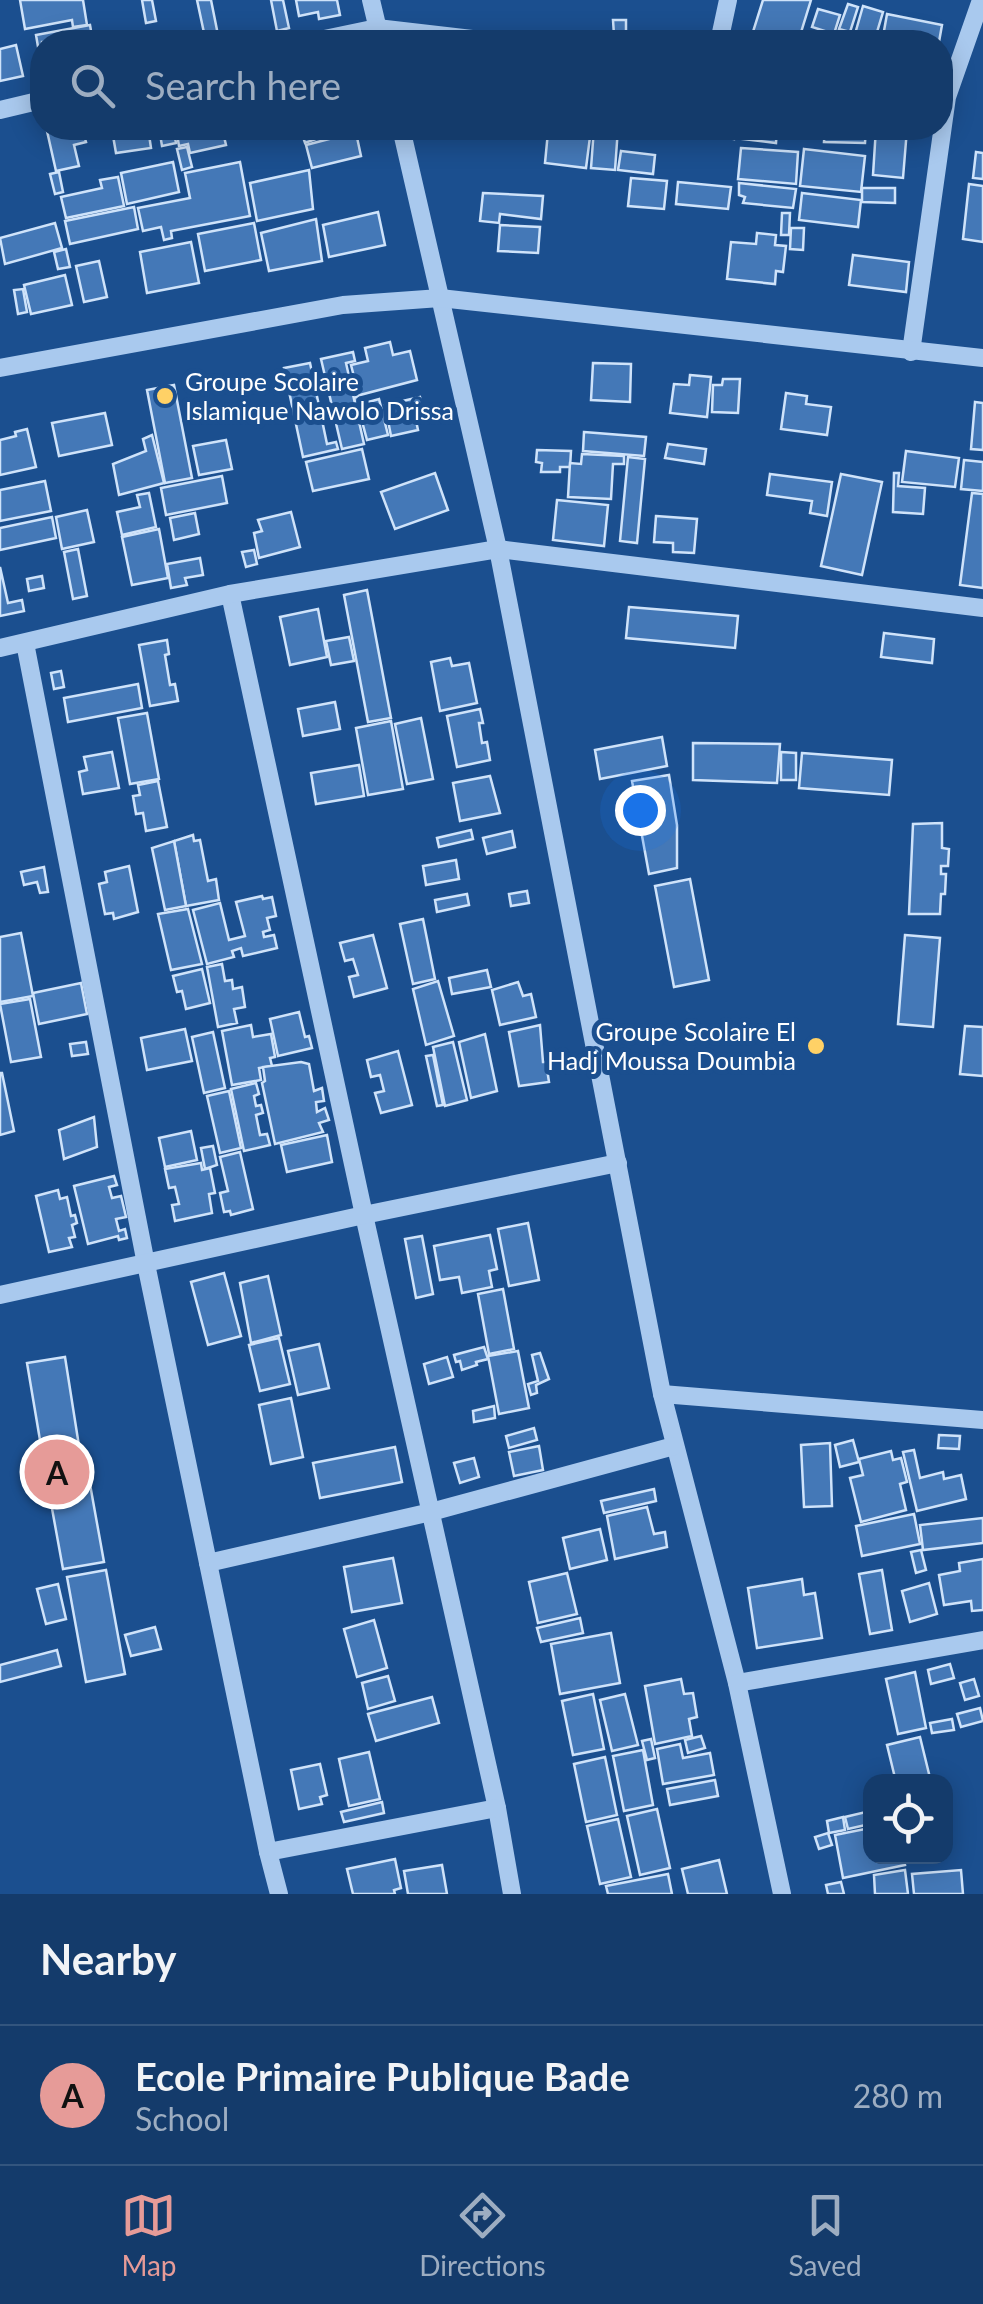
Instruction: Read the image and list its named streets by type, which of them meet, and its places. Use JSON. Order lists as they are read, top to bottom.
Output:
{
  "places": ["Groupe Scolaire Islamique Nawolo Drissa", "Groupe Scolaire El Hadj Moussa Doumbia"],
  "page": {
    "search": "Search here",
    "pins": "A",
    "heading": "Nearby",
    "list": [
      {
        "mark": "A",
        "name": "Ecole Primaire Publique Bade",
        "note": "School",
        "value": "280 m"
      }
    ],
    "nav": ["Map", "Directions", "Saved"]
  }
}
